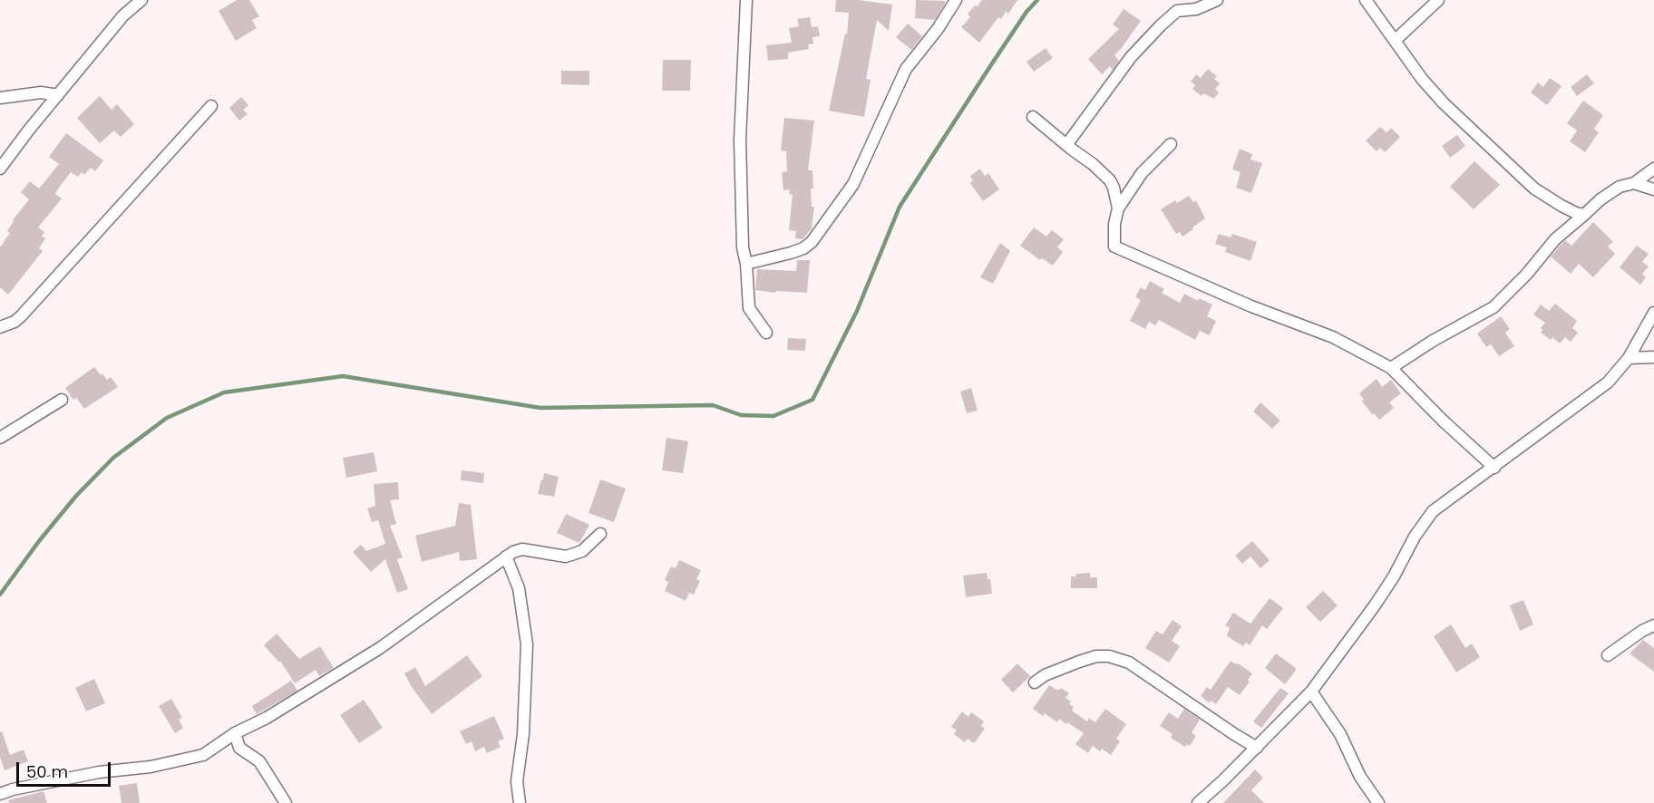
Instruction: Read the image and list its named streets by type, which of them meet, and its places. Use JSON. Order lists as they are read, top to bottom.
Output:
{
  "scale_bar": "50 m"
}
